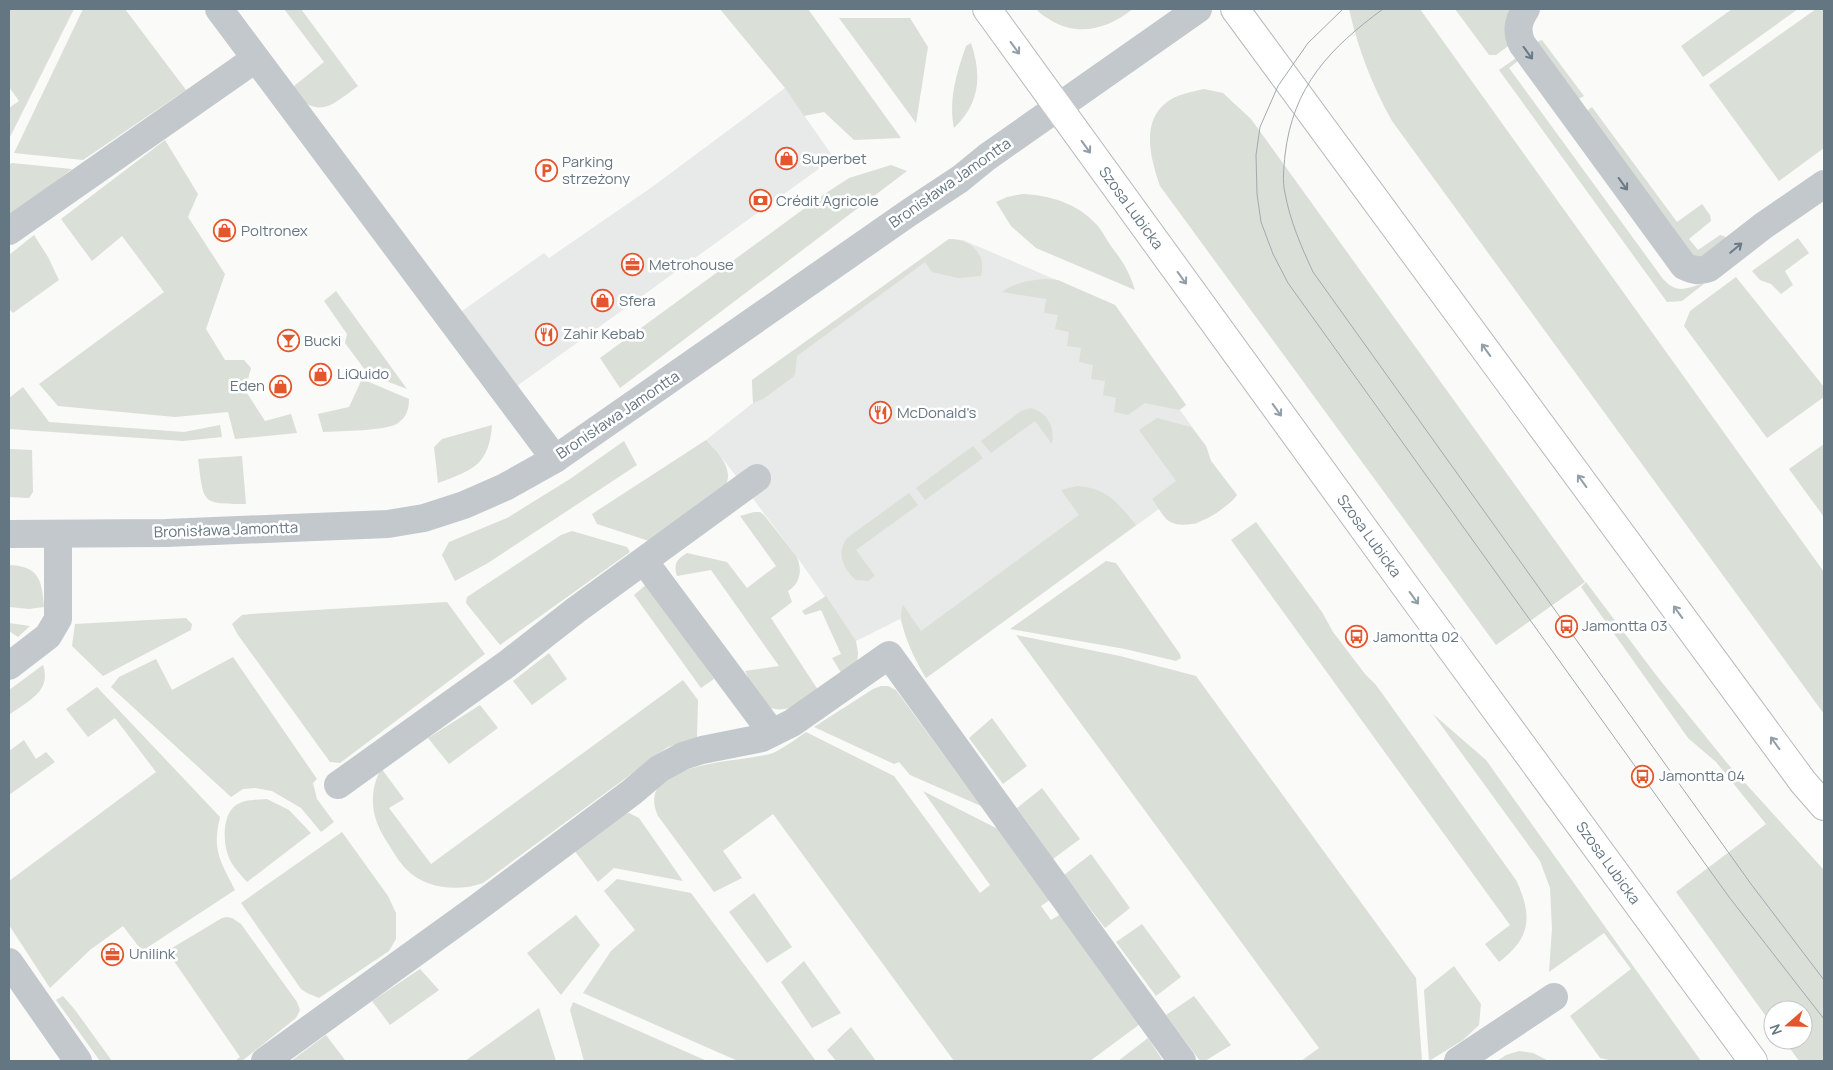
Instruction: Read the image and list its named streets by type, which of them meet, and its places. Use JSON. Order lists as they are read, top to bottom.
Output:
{
  "streets": {
    "main road": ["Szosa Lubicka"],
    "street": ["Bronisława Jamontta"]
  },
  "crossings": [
    ["Bronisława Jamontta", "Szosa Lubicka"]
  ],
  "places": {
    "shop": [
      "Superbet",
      "Poltronex",
      "Sfera",
      "LiQuido",
      "Eden"
    ],
    "parking": ["Parking strzeżony"],
    "bank": ["Crédit Agricole"],
    "office": ["Metrohouse", "Unilink"],
    "restaurant": ["Zahir Kebab", "McDonald's"],
    "bar": ["Bucki"],
    "bus stop": ["Jamontta 03", "Jamontta 02", "Jamontta 04"]
  },
  "north": "left"
}
